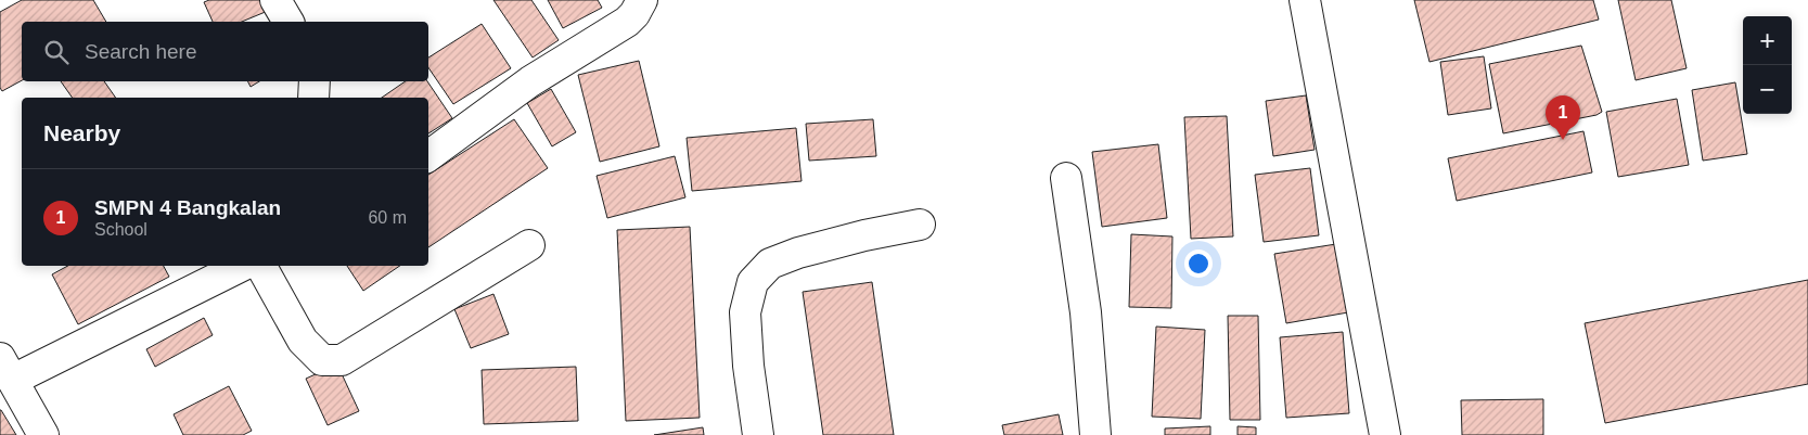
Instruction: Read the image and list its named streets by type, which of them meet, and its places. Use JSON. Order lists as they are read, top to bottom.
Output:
{
  "page": {
    "map_buttons": ["+", "−"],
    "search": "Search here",
    "pins": "1",
    "heading": "Nearby",
    "list": [
      {
        "mark": "1",
        "name": "SMPN 4 Bangkalan",
        "note": "School",
        "value": "60 m"
      }
    ]
  }
}
